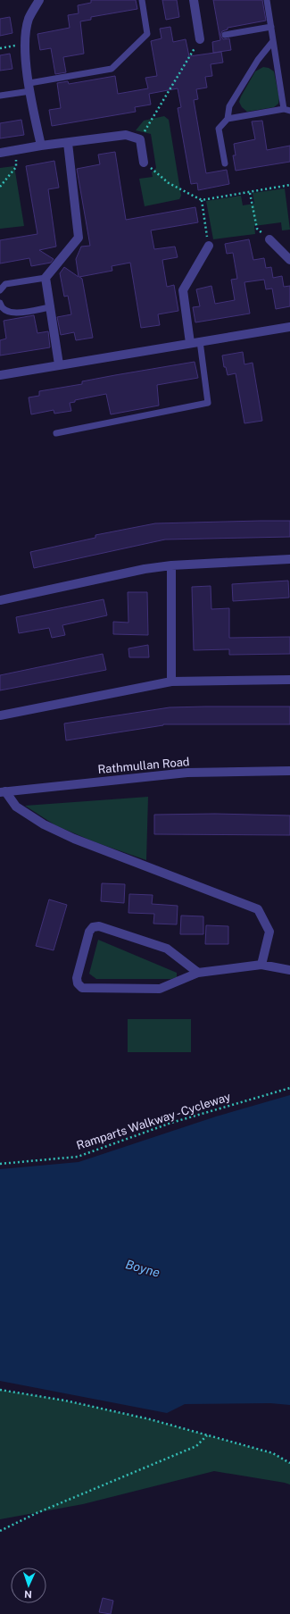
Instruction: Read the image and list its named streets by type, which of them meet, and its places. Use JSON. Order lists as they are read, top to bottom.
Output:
{
  "streets": {
    "street": ["Rathmullan Road"],
    "path": ["Ramparts Walkway - Cycleway"]
  },
  "water": ["Boyne"],
  "north": "bottom"
}
